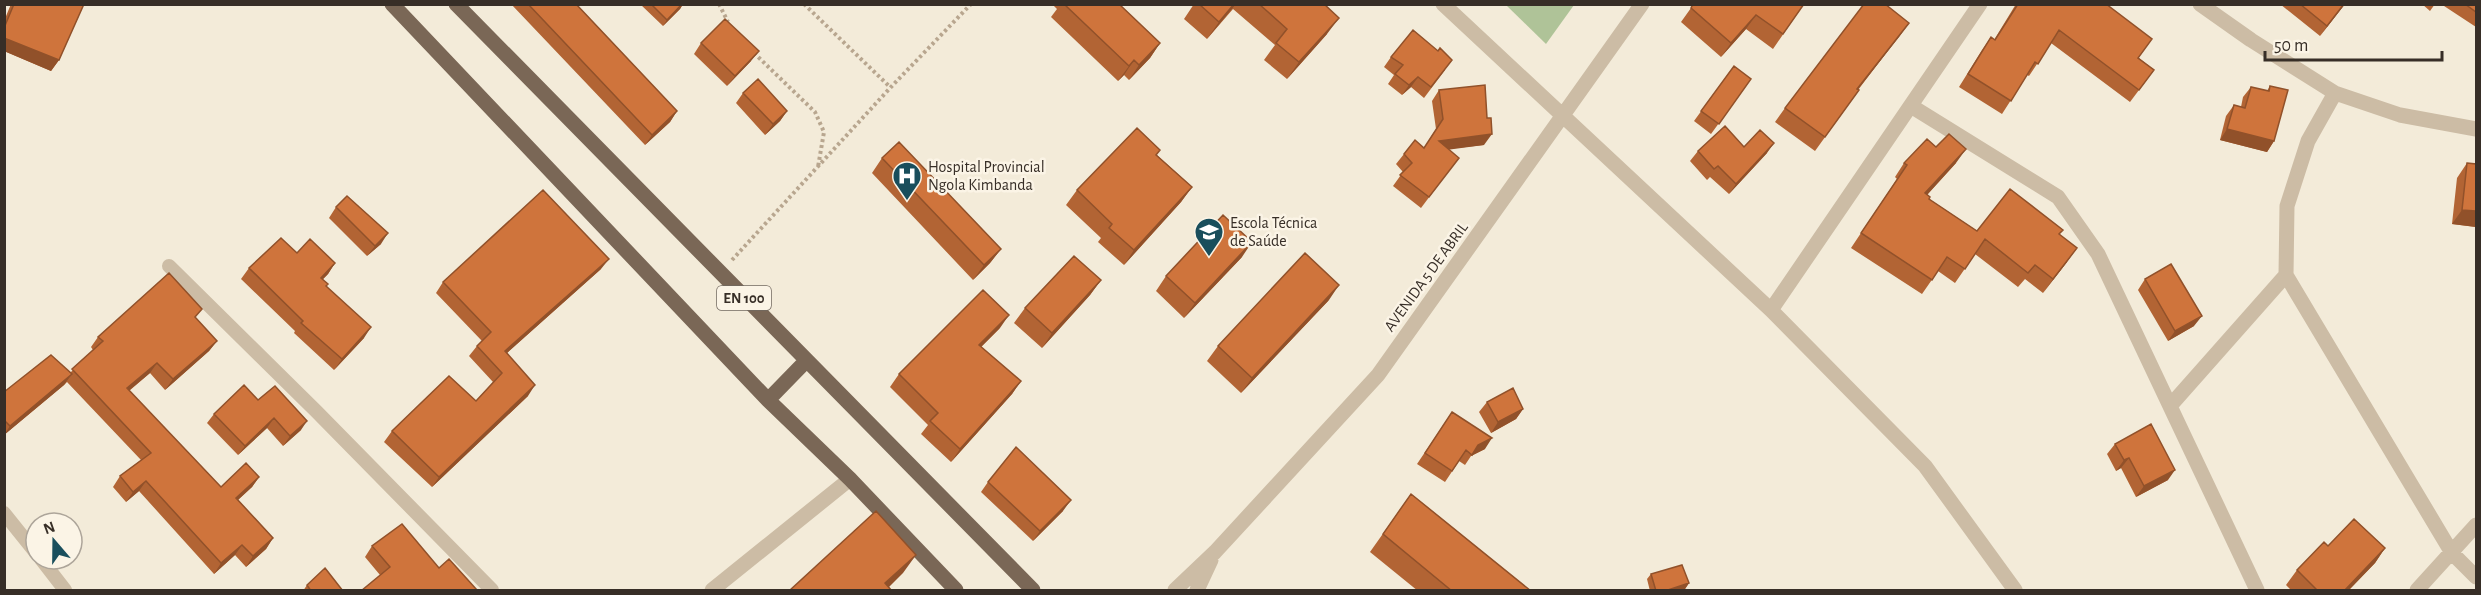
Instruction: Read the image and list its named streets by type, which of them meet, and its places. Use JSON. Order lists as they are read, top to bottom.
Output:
{
  "streets": {
    "main road": ["EN 100"],
    "street": ["AVENIDA 5 DE ABRIL"]
  },
  "places": {
    "hospital": ["Hospital Provincial Ngola Kimbanda"],
    "school or university": ["Escola Técnica de Saúde"]
  },
  "scale_bar": "50 m",
  "north": "top"
}
